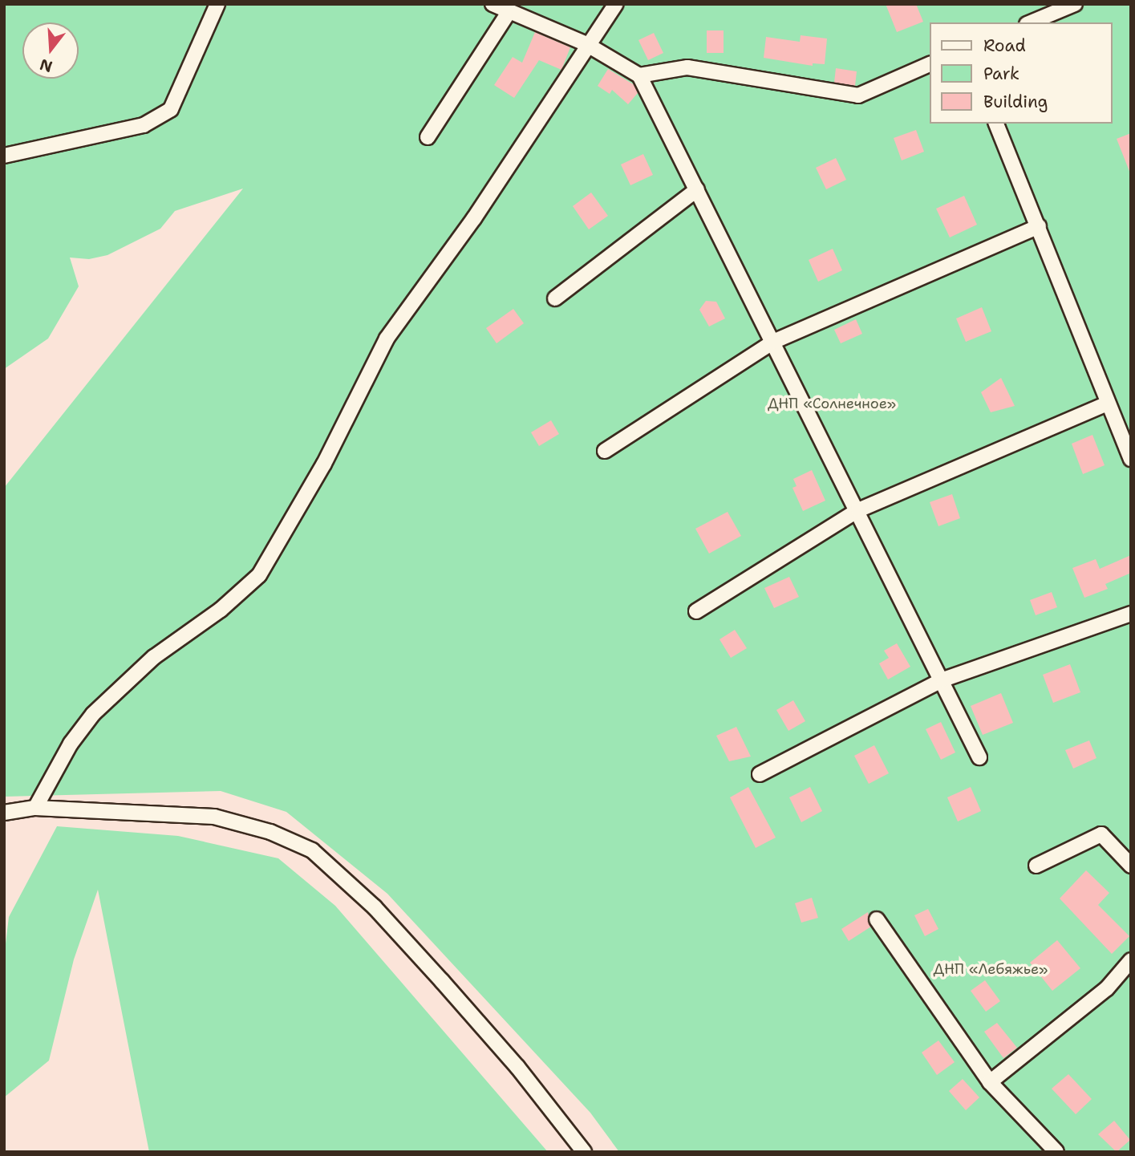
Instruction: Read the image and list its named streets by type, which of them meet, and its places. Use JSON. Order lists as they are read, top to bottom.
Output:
{
  "parks": ["ДНП «Солнечное»", "ДНП «Лебяжье»"],
  "legend": ["Road", "Park", "Building"],
  "north": "bottom"
}
